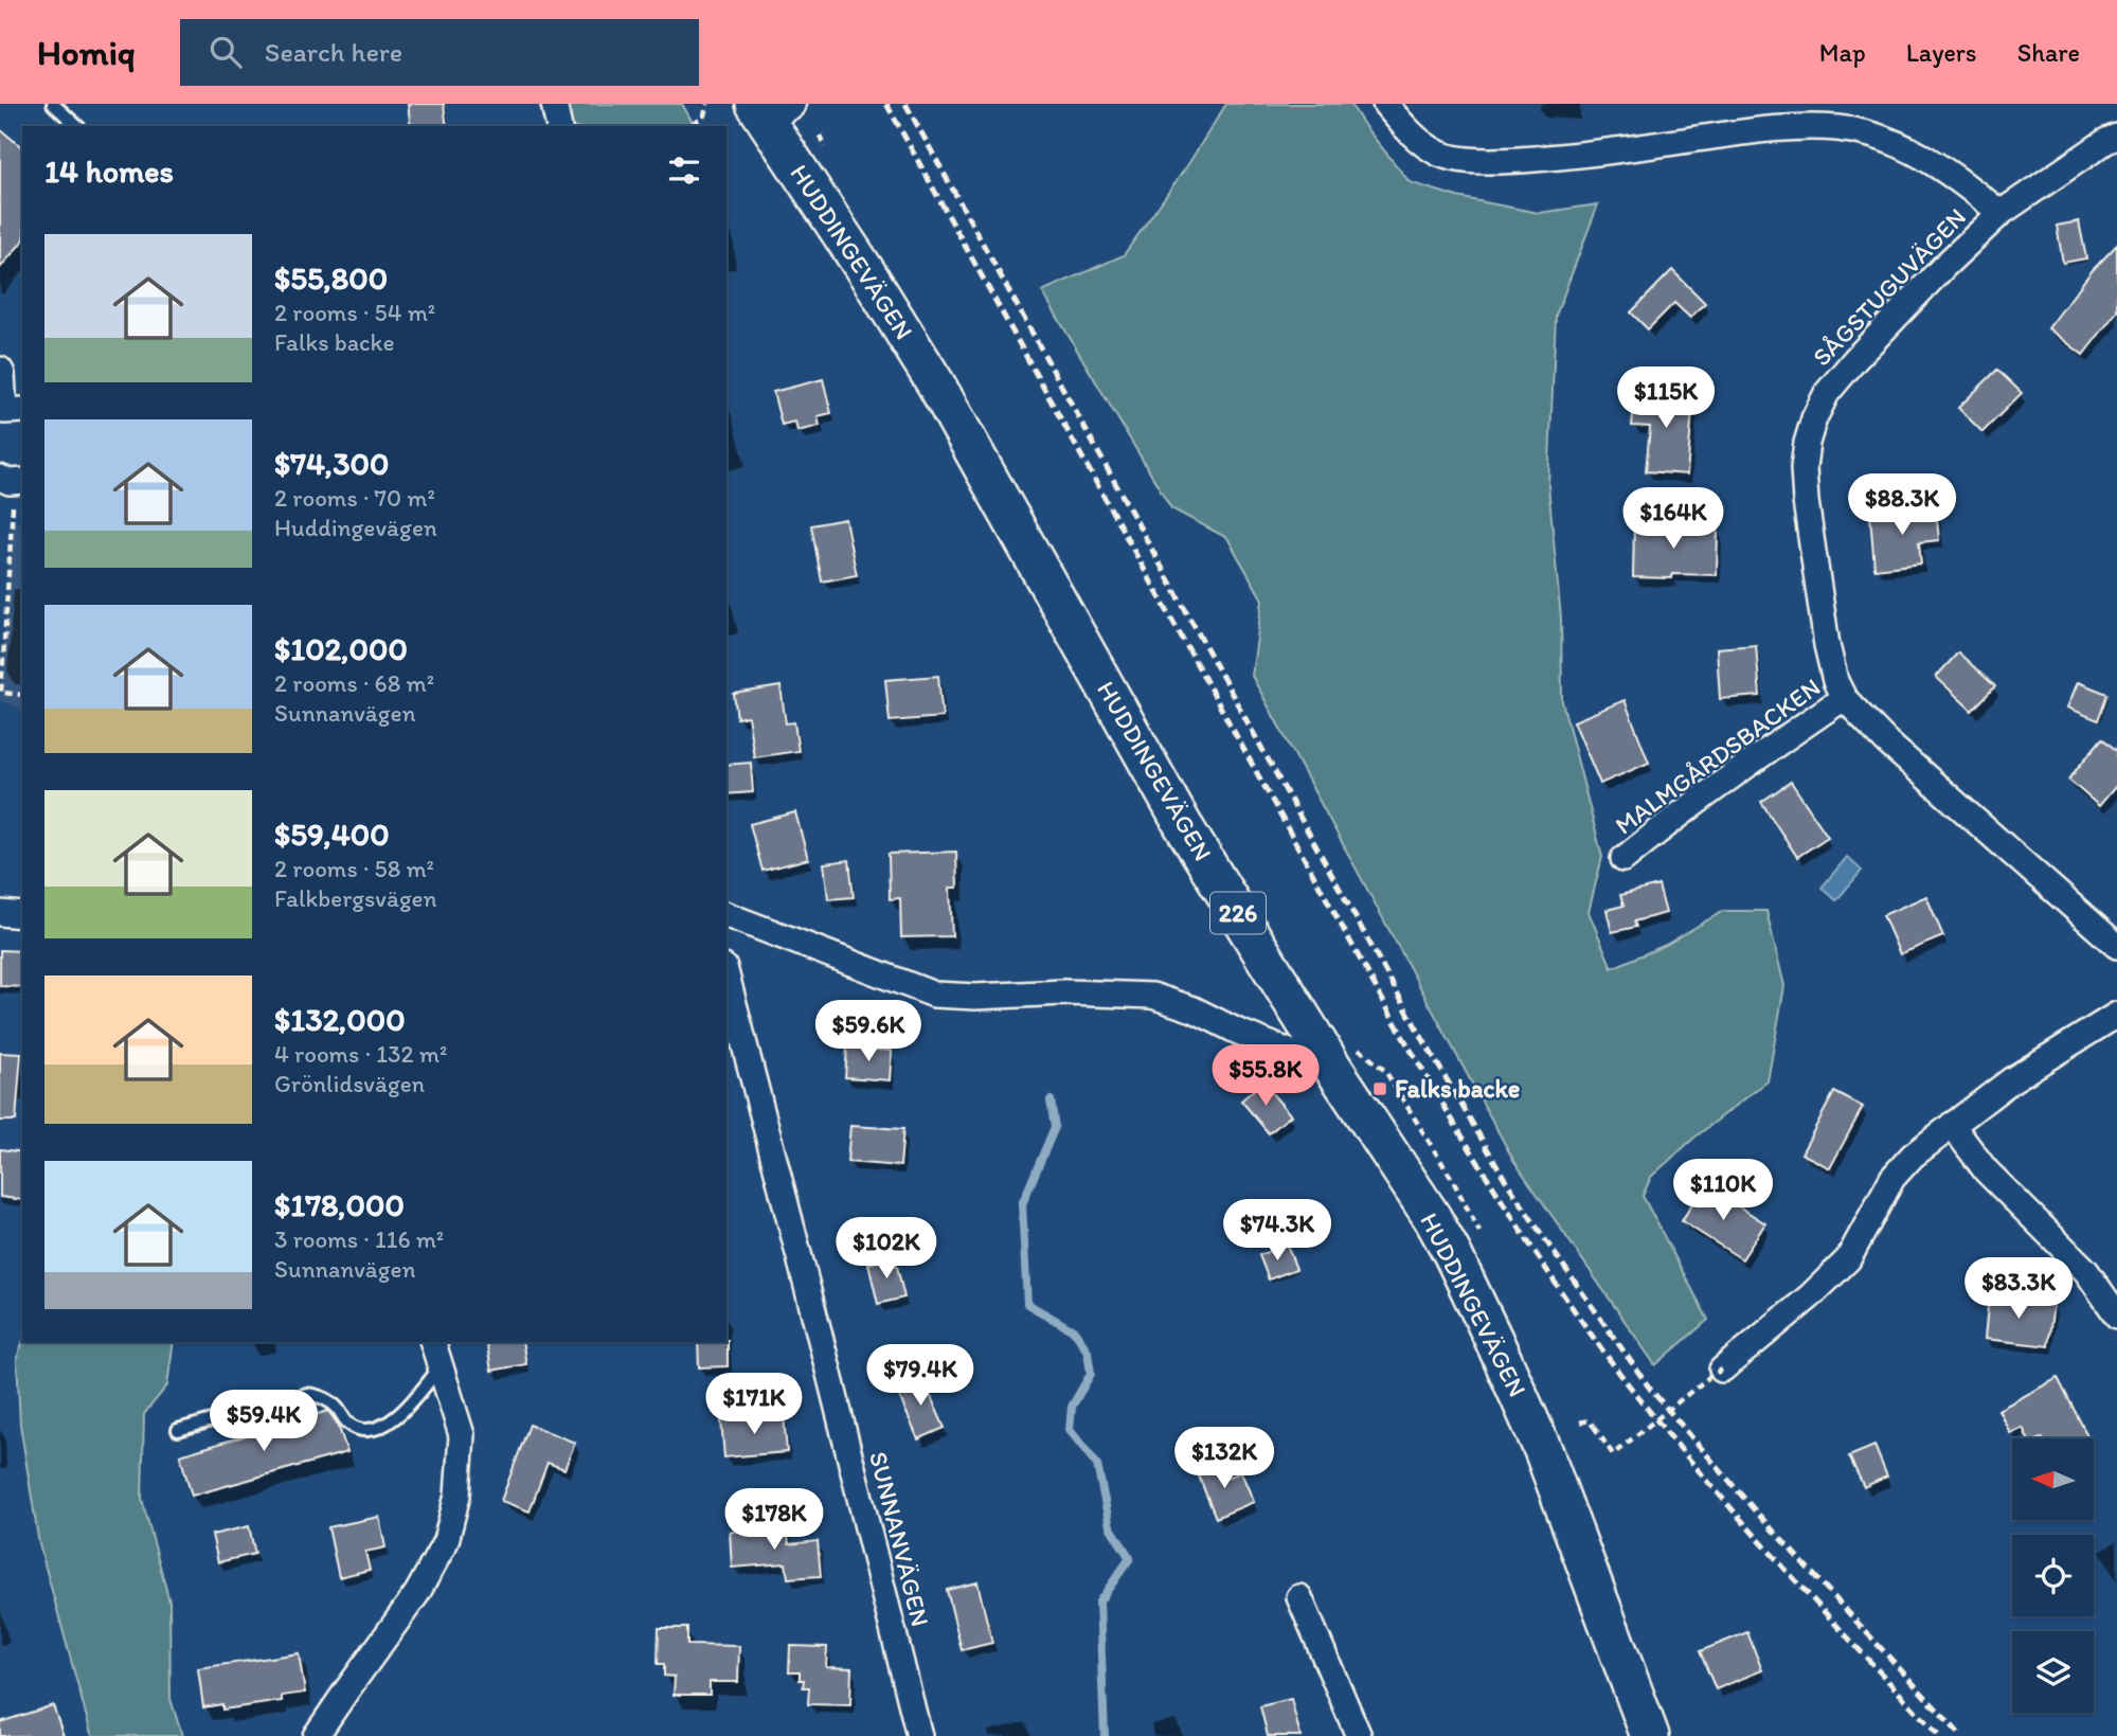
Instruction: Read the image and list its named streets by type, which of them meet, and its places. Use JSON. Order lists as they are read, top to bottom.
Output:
{
  "streets": {
    "main road": ["HUDDINGEVÄGEN", "226"],
    "street": ["SÅGSTUGUVÄGEN", "MALMGÅRDSBACKEN", "SUNNANVÄGEN"]
  },
  "crossings": [
    ["SÅGSTUGUVÄGEN", "MALMGÅRDSBACKEN"]
  ],
  "places": {
    "transit": ["Falks backe"]
  },
  "north": "left",
  "page": {
    "header": "Homiq",
    "search": "Search here",
    "nav": ["Map", "Layers", "Share"],
    "heading": "14 homes",
    "list": [
      {
        "name": "$55,800",
        "note": "2 rooms · 54 m² · Falks backe"
      },
      {
        "name": "$74,300",
        "note": "2 rooms · 70 m² · Huddingevägen"
      },
      {
        "name": "$102,000",
        "note": "2 rooms · 68 m² · Sunnanvägen"
      },
      {
        "name": "$59,400",
        "note": "2 rooms · 58 m² · Falkbergsvägen"
      },
      {
        "name": "$132,000",
        "note": "4 rooms · 132 m² · Grönlidsvägen"
      },
      {
        "name": "$178,000",
        "note": "3 rooms · 116 m² · Sunnanvägen"
      }
    ],
    "price": [
      "$115K",
      "$88.3K",
      "$164K",
      "$59.6K",
      "$55.8K",
      "$110K",
      "$74.3K",
      "$102K",
      "$83.3K",
      "$79.4K",
      "$171K",
      "$59.4K",
      "$132K",
      "$178K"
    ]
  }
}
